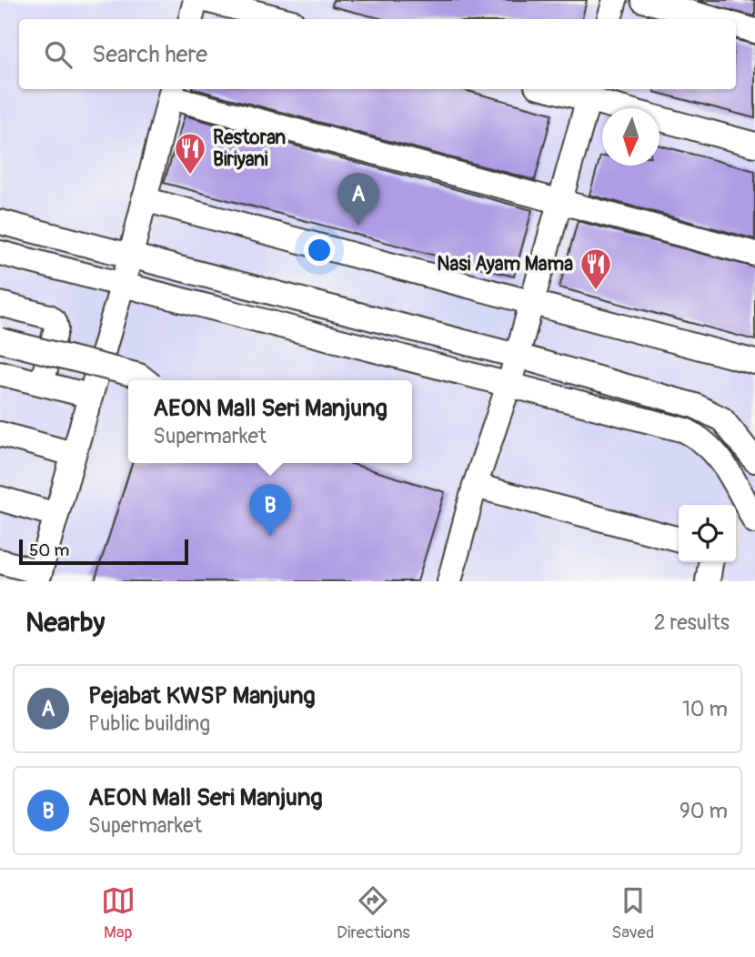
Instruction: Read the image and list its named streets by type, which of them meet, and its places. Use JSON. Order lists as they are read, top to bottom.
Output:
{
  "places": {
    "restaurant": ["Restoran Biriyani", "Nasi Ayam Mama"]
  },
  "scale_bar": "50 m",
  "north": "bottom",
  "page": {
    "search": "Search here",
    "pins": ["A", "B"],
    "popup": ["AEON Mall Seri Manjung", "Supermarket"],
    "scale": "50 m",
    "heading": ["Nearby", "2 results"],
    "list": [
      {
        "mark": "A",
        "name": "Pejabat KWSP Manjung",
        "note": "Public building",
        "value": "10 m"
      },
      {
        "mark": "B",
        "name": "AEON Mall Seri Manjung",
        "note": "Supermarket",
        "value": "90 m"
      }
    ],
    "nav": ["Map", "Directions", "Saved"]
  }
}
